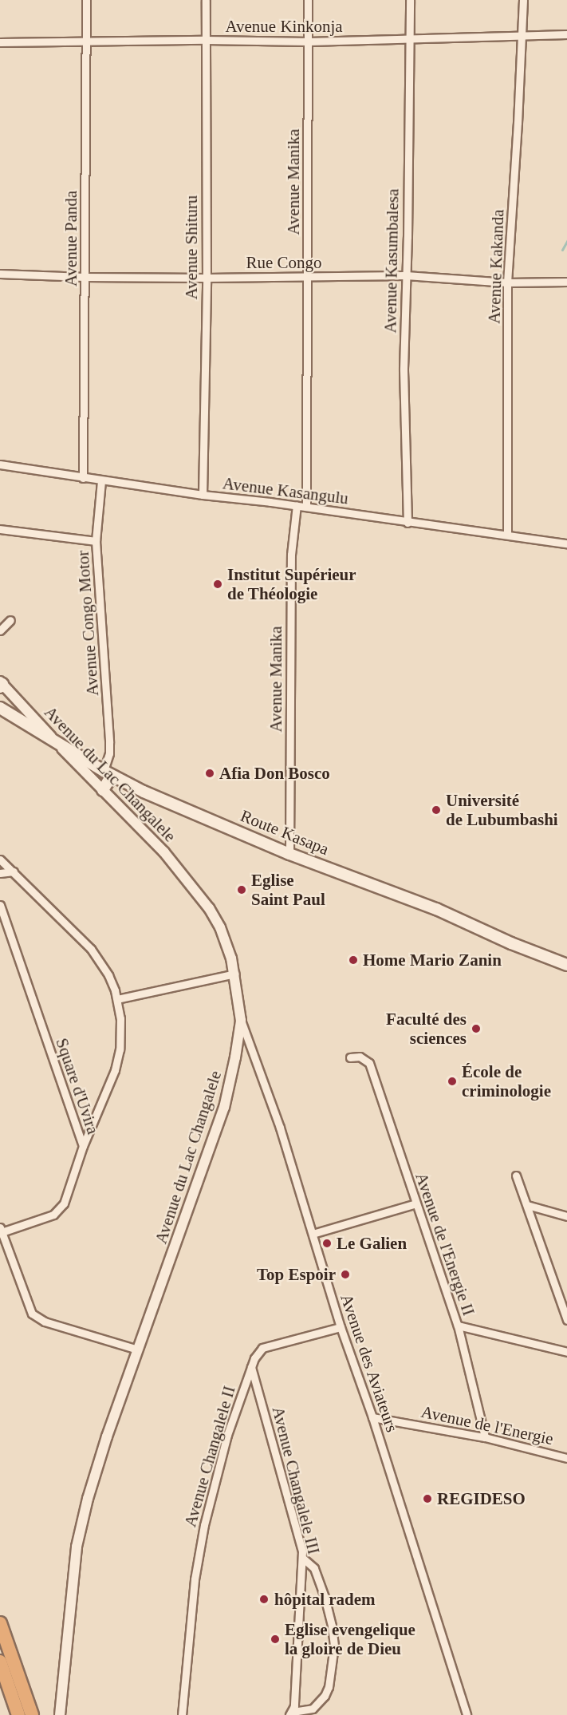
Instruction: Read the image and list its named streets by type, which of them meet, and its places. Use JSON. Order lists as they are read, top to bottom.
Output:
{
  "streets": {
    "main road": ["Route Kasapa"],
    "street": [
      "Avenue Kinkonja",
      "Avenue Manika",
      "Avenue Panda",
      "Avenue Shituru",
      "Avenue Kasumbalesa",
      "Rue Congo",
      "Avenue Kakanda",
      "Avenue Kasangulu",
      "Avenue Congo Motor",
      "Avenue du Lac Changalele",
      "Square d'Uvira",
      "Avenue de l'Energie II",
      "Avenue des Aviateurs",
      "Avenue de l'Energie",
      "Avenue Changalele II",
      "Avenue Changalele III"
    ]
  },
  "crossings": [
    ["Avenue Kinkonja", "Avenue Manika"],
    ["Avenue Kinkonja", "Avenue Panda"],
    ["Avenue Kinkonja", "Avenue Shituru"],
    ["Avenue Kinkonja", "Avenue Kasumbalesa"],
    ["Avenue Kinkonja", "Avenue Kakanda"],
    ["Avenue Manika", "Rue Congo"],
    ["Avenue Manika", "Avenue Kasangulu"],
    ["Avenue Manika", "Route Kasapa"],
    ["Avenue Panda", "Rue Congo"],
    ["Avenue Panda", "Avenue Kasangulu"],
    ["Avenue Shituru", "Rue Congo"],
    ["Avenue Shituru", "Avenue Kasangulu"],
    ["Avenue Kasumbalesa", "Rue Congo"],
    ["Avenue Kasumbalesa", "Avenue Kasangulu"],
    ["Rue Congo", "Avenue Kakanda"],
    ["Avenue Kakanda", "Avenue Kasangulu"],
    ["Avenue Congo Motor", "Route Kasapa"],
    ["Avenue du Lac Changalele", "Route Kasapa"],
    ["Avenue du Lac Changalele", "Avenue des Aviateurs"],
    ["Avenue de l'Energie II", "Avenue de l'Energie"],
    ["Avenue des Aviateurs", "Avenue de l'Energie"],
    ["Avenue des Aviateurs", "Avenue Changalele II"],
    ["Avenue Changalele II", "Avenue Changalele III"]
  ],
  "places": [
    "Institut Supérieur de Théologie",
    "Afia Don Bosco",
    "Université de Lubumbashi",
    "Eglise Saint Paul",
    "Home Mario Zanin",
    "Faculté des sciences",
    "École de criminologie",
    "Le Galien",
    "Top Espoir",
    "REGIDESO",
    "hôpital radem",
    "Eglise evengelique la gloire de Dieu"
  ]
}
